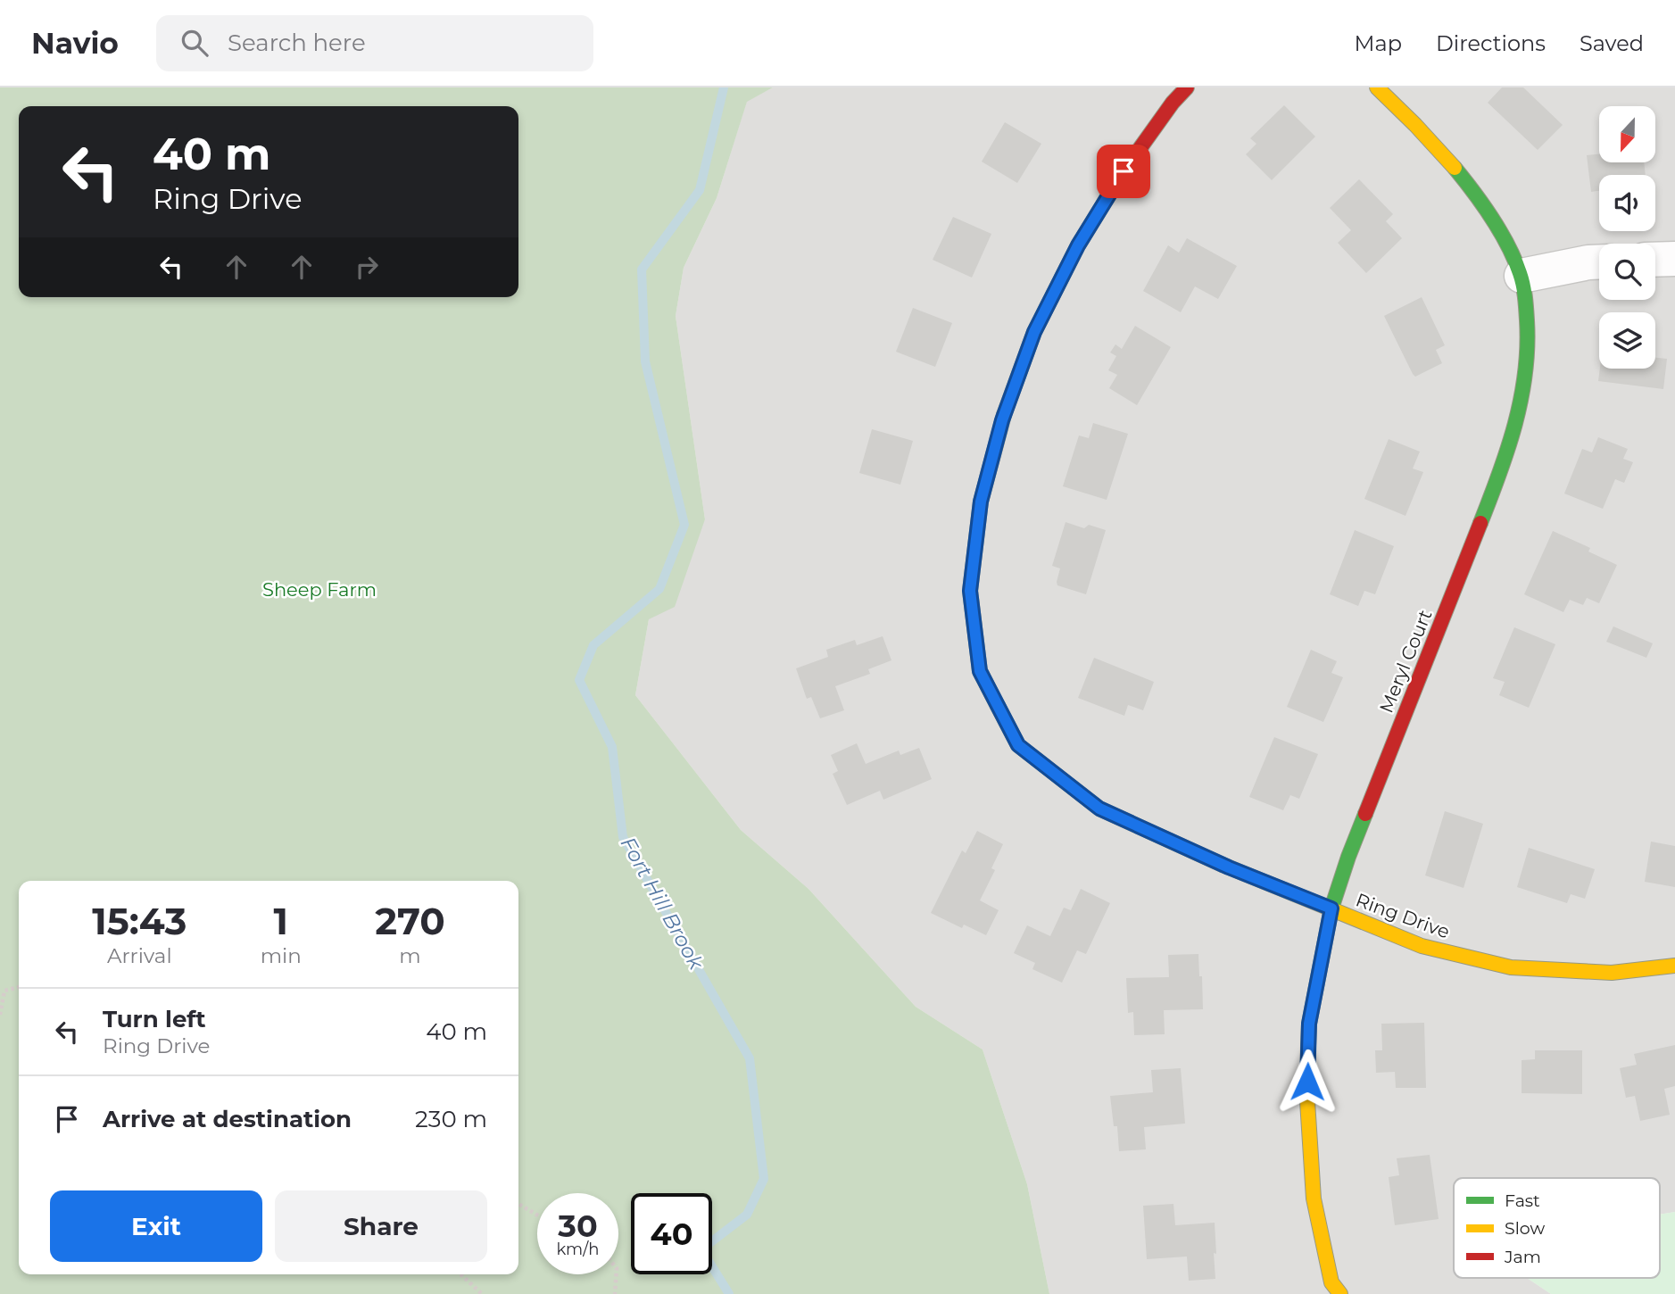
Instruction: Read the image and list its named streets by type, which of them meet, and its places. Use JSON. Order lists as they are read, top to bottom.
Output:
{
  "streets": {
    "street": ["Meryl Court", "Ring Drive"]
  },
  "crossings": [
    ["Meryl Court", "Ring Drive"]
  ],
  "water": ["Fort Hill Brook"],
  "parks": ["Sheep Farm"],
  "legend": ["Fast", "Slow", "Jam"],
  "north": "bottom",
  "page": {
    "header": "Navio",
    "search": "Search here",
    "nav": ["Map", "Directions", "Saved"],
    "turn": ["40 m", "Ring Drive"],
    "eta": [
      "15:43",
      "Arrival",
      "1",
      "min",
      "270",
      "m"
    ],
    "list": [
      {
        "name": "Turn left",
        "note": "Ring Drive",
        "value": "40 m"
      },
      {
        "name": "Arrive at destination",
        "value": "230 m"
      }
    ],
    "buttons": ["Exit", "Share"],
    "speed": "30 km/h",
    "limit": "40"
  }
}
